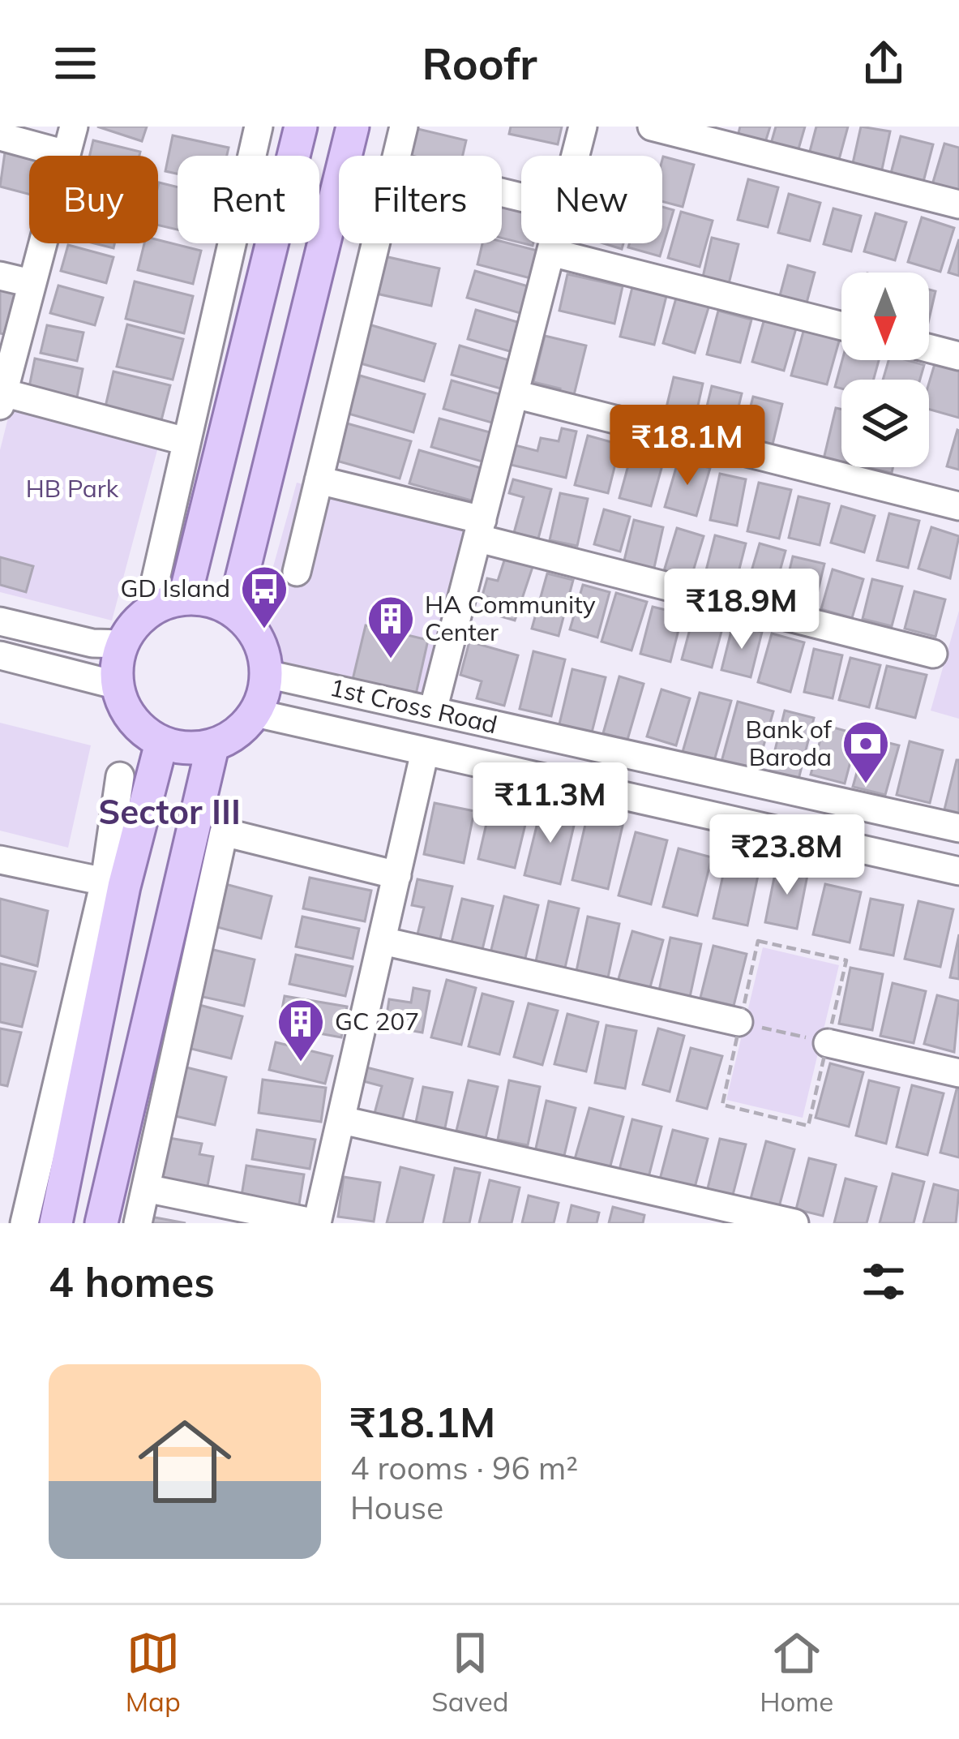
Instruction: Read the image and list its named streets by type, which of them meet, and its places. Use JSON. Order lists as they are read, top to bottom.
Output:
{
  "streets": {
    "street": ["1st Cross Road"]
  },
  "districts": ["Sector III"],
  "parks": ["HB Park"],
  "places": {
    "bus stop": ["GD Island"],
    "building": ["HA Community Center", "GC 207"],
    "bank": ["Bank of Baroda"]
  },
  "north": "bottom",
  "page": {
    "header": "Roofr",
    "chip": [
      "Buy",
      "Rent",
      "Filters",
      "New"
    ],
    "price": [
      "₹18.1M",
      "₹18.9M",
      "₹11.3M",
      "₹23.8M"
    ],
    "heading": "4 homes",
    "list": [
      {
        "name": "₹18.1M",
        "note": "4 rooms · 96 m² · House"
      }
    ],
    "tabs": ["Map", "Saved", "Home"]
  }
}
